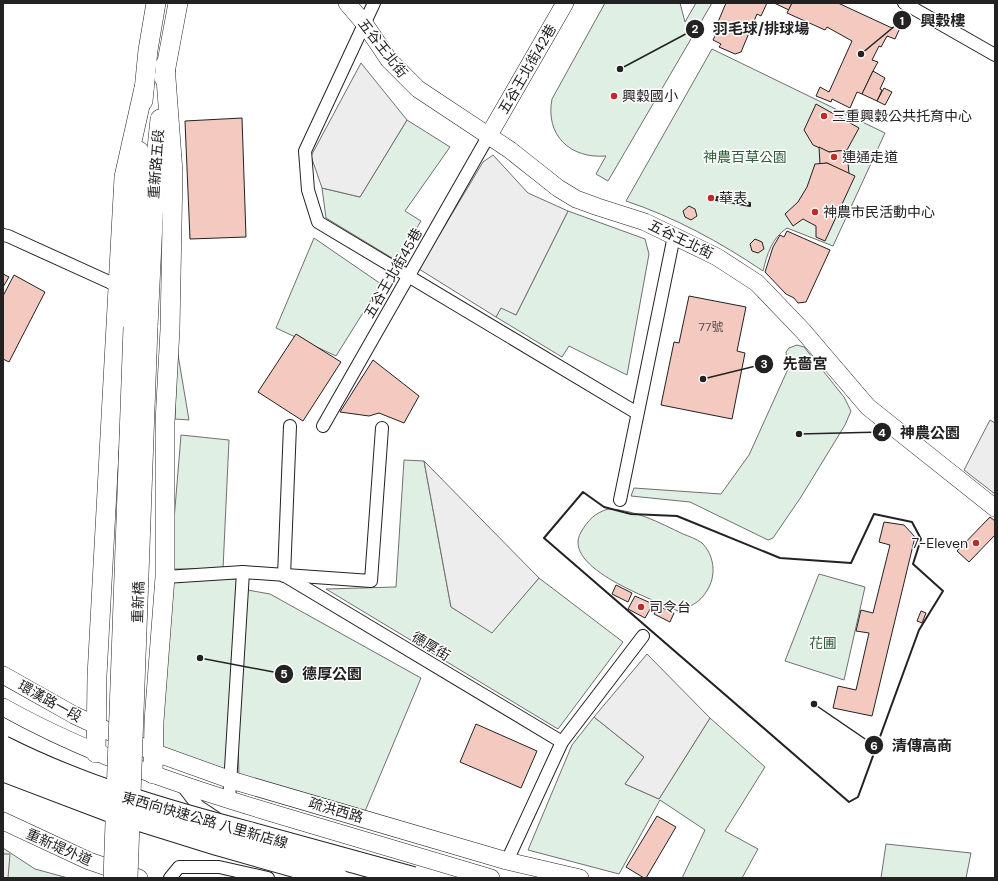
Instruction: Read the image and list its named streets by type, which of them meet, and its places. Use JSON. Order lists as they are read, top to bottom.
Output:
{
  "streets": {
    "highway": ["東西向快速公路 八里新店線"],
    "main road": ["重新路五段", "重新橋"],
    "street": [
      "五谷王北街",
      "五谷王北街42巷",
      "五谷王北街45巷",
      "德厚街",
      "環漢路一段",
      "疏洪西路",
      "重新堤外道"
    ]
  },
  "crossings": [
    ["五谷王北街", "五谷王北街42巷"],
    ["五谷王北街", "五谷王北街45巷"],
    ["五谷王北街42巷", "五谷王北街45巷"],
    ["重新路五段", "重新橋"],
    ["環漢路一段", "疏洪西路"]
  ],
  "parks": ["神農百草公園", "花圃"],
  "places": [
    "興穀樓",
    "羽毛球/排球場",
    "興穀國小",
    "三重興穀公共托育中心",
    "連通走道",
    "華表",
    "神農市民活動中心",
    "先嗇宮",
    "神農公園",
    "7-Eleven",
    "司令台",
    "德厚公園",
    "清傳高商"
  ],
  "house_numbers": ["77號"]
}
